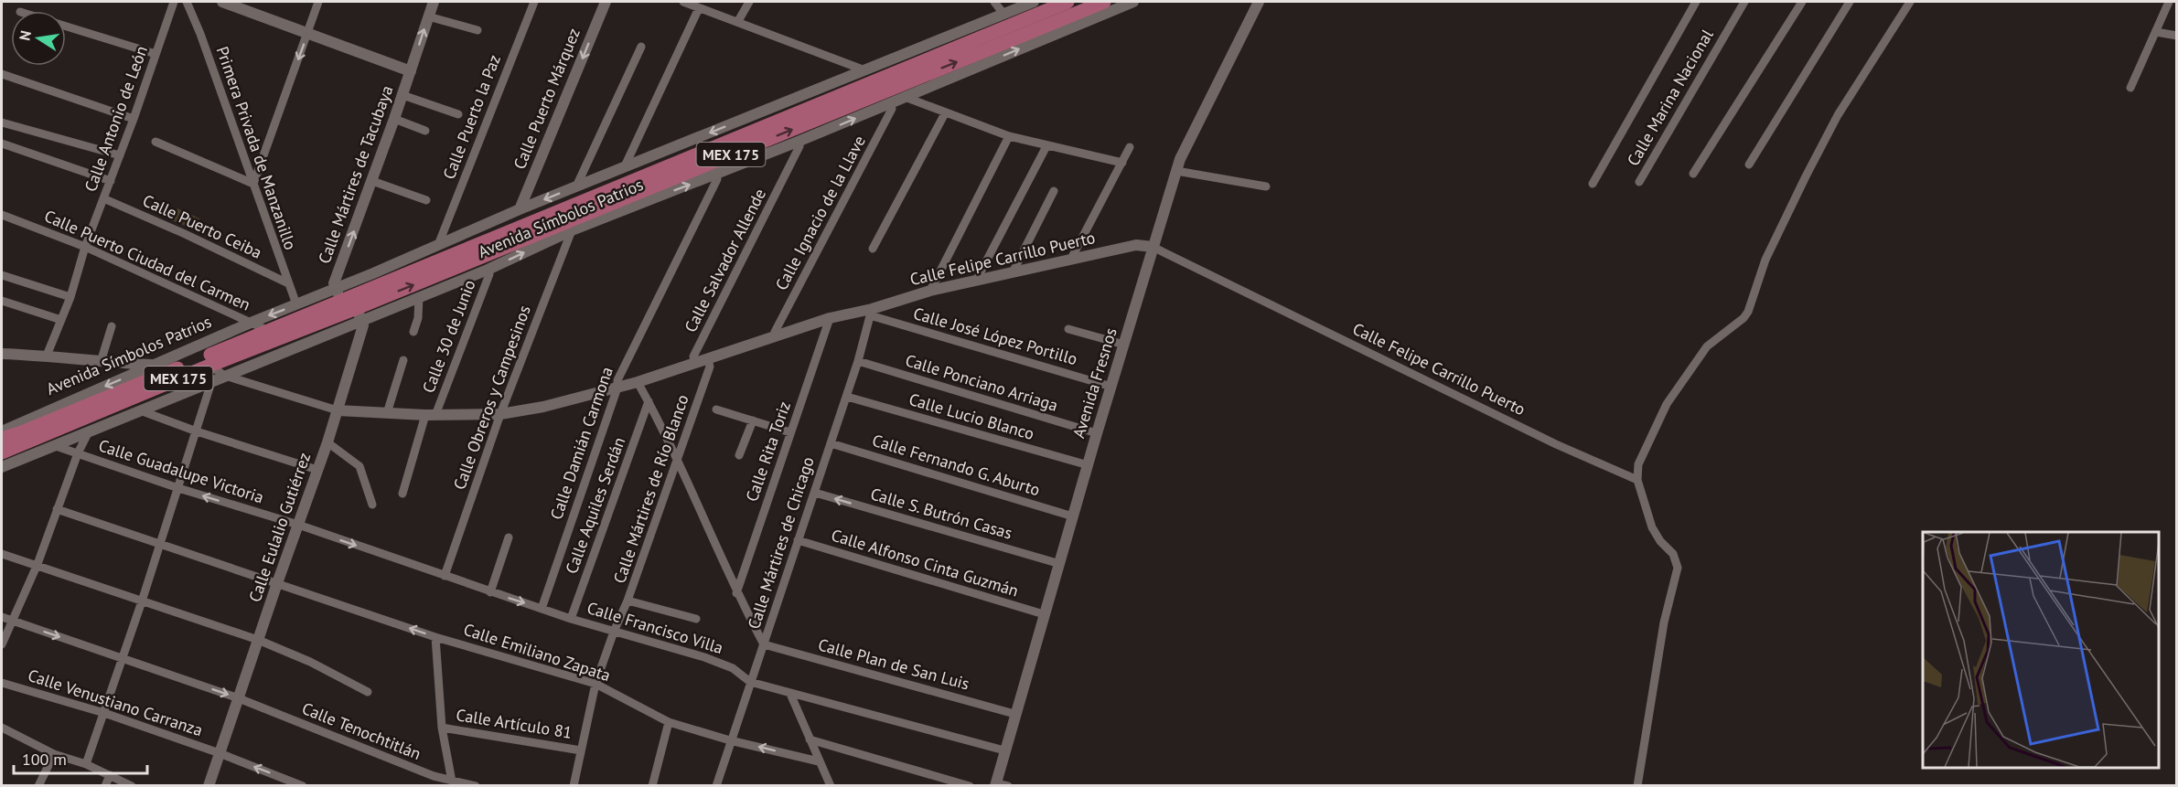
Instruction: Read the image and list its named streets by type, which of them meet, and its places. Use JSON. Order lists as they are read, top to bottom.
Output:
{
  "streets": {
    "main road": ["MEX 175", "Avenida Símbolos Patrios"],
    "street": [
      "Calle Marina Nacional",
      "Calle Puerto Márquez",
      "Calle Puerto la Paz",
      "Calle Antonio de León",
      "Primera Privada de Manzanillo",
      "Calle Mártires de Tacubaya",
      "Calle Ignacio de la Llave",
      "Calle Puerto Ceiba",
      "Calle Felipe Carrillo Puerto",
      "Calle Puerto Ciudad del Carmen",
      "Calle Salvador Allende",
      "Calle 30 de Junio",
      "Calle José López Portillo",
      "Calle Ponciano Arriaga",
      "Avenida Fresnos",
      "Calle Obreros y Campesinos",
      "Calle Lucio Blanco",
      "Calle Damián Carmona",
      "Calle Rita Toriz",
      "Calle Fernando G. Aburto",
      "Calle Guadalupe Victoria",
      "Calle Mártires de Río Blanco",
      "Calle Aquiles Serdán",
      "Calle S. Butrón Casas",
      "Calle Eulalio Gutiérrez",
      "Calle Mártires de Chicago",
      "Calle Alfonso Cinta Guzmán",
      "Calle Francisco Villa",
      "Calle Emiliano Zapata",
      "Calle Plan de San Luis",
      "Calle Venustiano Carranza",
      "Calle Artículo 81",
      "Calle Tenochtitlán"
    ]
  },
  "crossings": [
    ["Calle Puerto Márquez", "Avenida Símbolos Patrios"],
    ["Calle Puerto la Paz", "Avenida Símbolos Patrios"],
    ["Calle Antonio de León", "Calle Puerto Ceiba"],
    ["Calle Antonio de León", "Calle Puerto Ciudad del Carmen"],
    ["Primera Privada de Manzanillo", "Avenida Símbolos Patrios"],
    ["Primera Privada de Manzanillo", "Calle Puerto Ceiba"],
    ["Calle Mártires de Tacubaya", "Avenida Símbolos Patrios"],
    ["Calle Ignacio de la Llave", "Avenida Símbolos Patrios"],
    ["Calle Ignacio de la Llave", "Calle Felipe Carrillo Puerto"],
    ["Avenida Símbolos Patrios", "Calle Puerto Ciudad del Carmen"],
    ["Avenida Símbolos Patrios", "Calle Salvador Allende"],
    ["Avenida Símbolos Patrios", "Calle 30 de Junio"],
    ["Avenida Símbolos Patrios", "Calle Obreros y Campesinos"],
    ["Avenida Símbolos Patrios", "Calle Damián Carmona"],
    ["Avenida Símbolos Patrios", "Calle Guadalupe Victoria"],
    ["Avenida Símbolos Patrios", "Calle Eulalio Gutiérrez"],
    ["Calle Felipe Carrillo Puerto", "Calle Salvador Allende"],
    ["Calle Felipe Carrillo Puerto", "Calle 30 de Junio"],
    ["Calle Felipe Carrillo Puerto", "Calle José López Portillo"],
    ["Calle Felipe Carrillo Puerto", "Avenida Fresnos"],
    ["Calle Felipe Carrillo Puerto", "Calle Obreros y Campesinos"],
    ["Calle Felipe Carrillo Puerto", "Calle Damián Carmona"],
    ["Calle Felipe Carrillo Puerto", "Calle Rita Toriz"],
    ["Calle Felipe Carrillo Puerto", "Calle Mártires de Río Blanco"],
    ["Calle Felipe Carrillo Puerto", "Calle Eulalio Gutiérrez"],
    ["Calle Felipe Carrillo Puerto", "Calle Mártires de Chicago"],
    ["Calle José López Portillo", "Avenida Fresnos"],
    ["Calle José López Portillo", "Calle Mártires de Chicago"],
    ["Calle Ponciano Arriaga", "Avenida Fresnos"],
    ["Calle Ponciano Arriaga", "Calle Mártires de Chicago"],
    ["Avenida Fresnos", "Calle Lucio Blanco"],
    ["Avenida Fresnos", "Calle Fernando G. Aburto"],
    ["Avenida Fresnos", "Calle S. Butrón Casas"],
    ["Avenida Fresnos", "Calle Alfonso Cinta Guzmán"],
    ["Avenida Fresnos", "Calle Francisco Villa"],
    ["Avenida Fresnos", "Calle Plan de San Luis"],
    ["Calle Obreros y Campesinos", "Calle Francisco Villa"],
    ["Calle Lucio Blanco", "Calle Mártires de Chicago"],
    ["Calle Damián Carmona", "Calle Francisco Villa"],
    ["Calle Fernando G. Aburto", "Calle Mártires de Chicago"],
    ["Calle Guadalupe Victoria", "Calle Eulalio Gutiérrez"],
    ["Calle Guadalupe Victoria", "Calle Francisco Villa"],
    ["Calle Mártires de Río Blanco", "Calle Francisco Villa"],
    ["Calle Mártires de Río Blanco", "Calle Emiliano Zapata"],
    ["Calle Mártires de Río Blanco", "Calle Artículo 81"],
    ["Calle Aquiles Serdán", "Calle Francisco Villa"],
    ["Calle S. Butrón Casas", "Calle Mártires de Chicago"],
    ["Calle Eulalio Gutiérrez", "Calle Francisco Villa"],
    ["Calle Eulalio Gutiérrez", "Calle Emiliano Zapata"],
    ["Calle Eulalio Gutiérrez", "Calle Venustiano Carranza"],
    ["Calle Eulalio Gutiérrez", "Calle Tenochtitlán"],
    ["Calle Mártires de Chicago", "Calle Alfonso Cinta Guzmán"],
    ["Calle Mártires de Chicago", "Calle Francisco Villa"],
    ["Calle Mártires de Chicago", "Calle Emiliano Zapata"],
    ["Calle Mártires de Chicago", "Calle Plan de San Luis"]
  ],
  "one_way": ["Calle Mártires de Tacubaya", "Calle S. Butrón Casas"],
  "scale_bar": "100 m",
  "north": "left"
}
